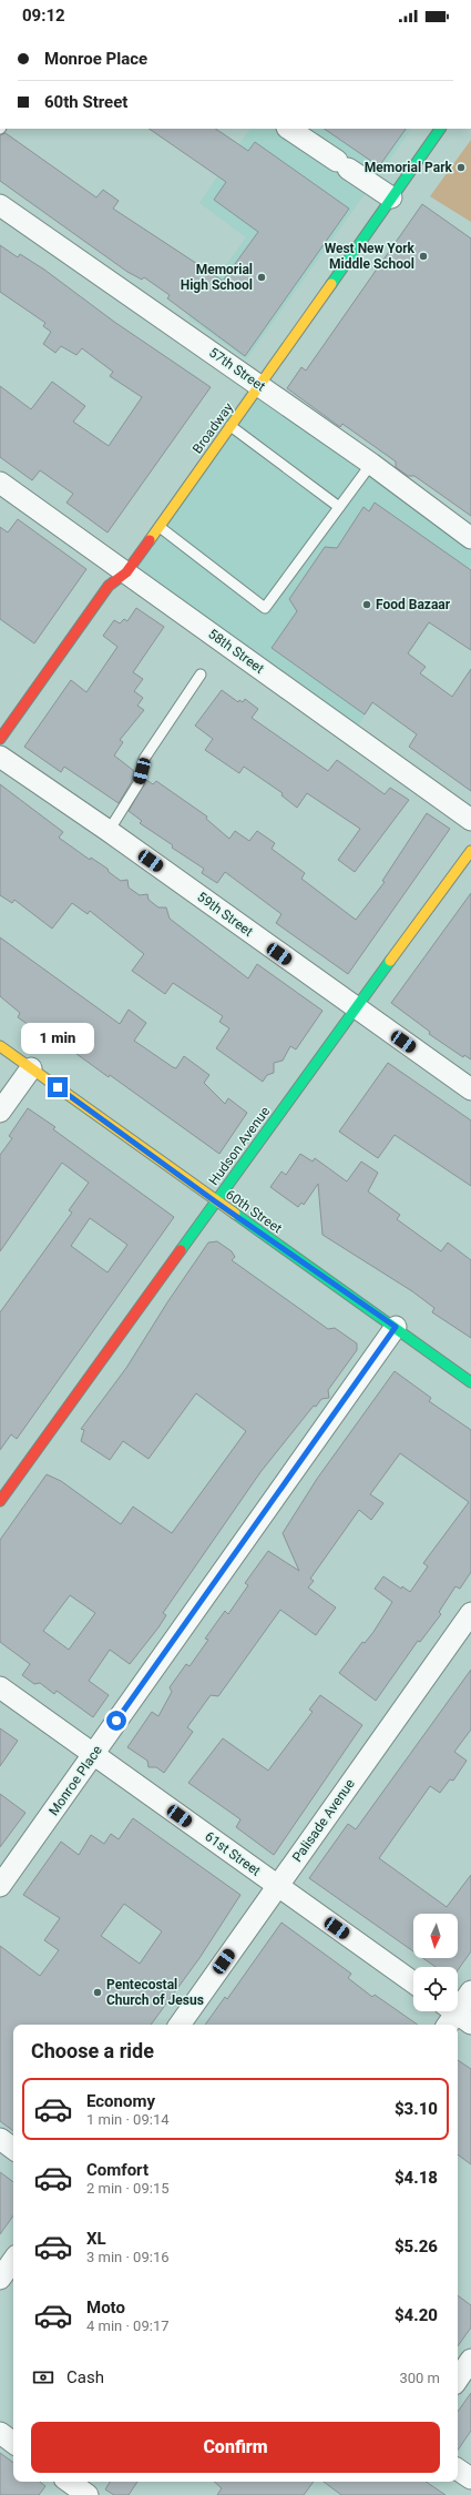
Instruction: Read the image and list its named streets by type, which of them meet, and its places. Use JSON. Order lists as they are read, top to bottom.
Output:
{
  "streets": {
    "street": [
      "57th Street",
      "Broadway",
      "58th Street",
      "59th Street",
      "Hudson Avenue",
      "60th Street",
      "Monroe Place",
      "Palisade Avenue",
      "61st Street"
    ]
  },
  "crossings": [
    ["57th Street", "Broadway"],
    ["Broadway", "58th Street"],
    ["59th Street", "Hudson Avenue"],
    ["Hudson Avenue", "60th Street"],
    ["60th Street", "Monroe Place"],
    ["Monroe Place", "61st Street"],
    ["Palisade Avenue", "61st Street"]
  ],
  "places": [
    "Memorial Park",
    "West New York Middle School",
    "Memorial High School",
    "Food Bazaar",
    "Pentecostal Church of Jesus"
  ],
  "north": "bottom",
  "page": {
    "status": "09:12",
    "banner": ["Monroe Place", "60th Street"],
    "bubble": "1 min",
    "heading": "Choose a ride",
    "list": [
      {
        "name": "Economy",
        "note": "1 min · 09:14",
        "value": "$3.10"
      },
      {
        "name": "Comfort",
        "note": "2 min · 09:15",
        "value": "$4.18"
      },
      {
        "name": "XL",
        "note": "3 min · 09:16",
        "value": "$5.26"
      },
      {
        "name": "Moto",
        "note": "4 min · 09:17",
        "value": "$4.20"
      }
    ],
    "pay": ["Cash", "300 m"],
    "buttons": "Confirm"
  }
}
